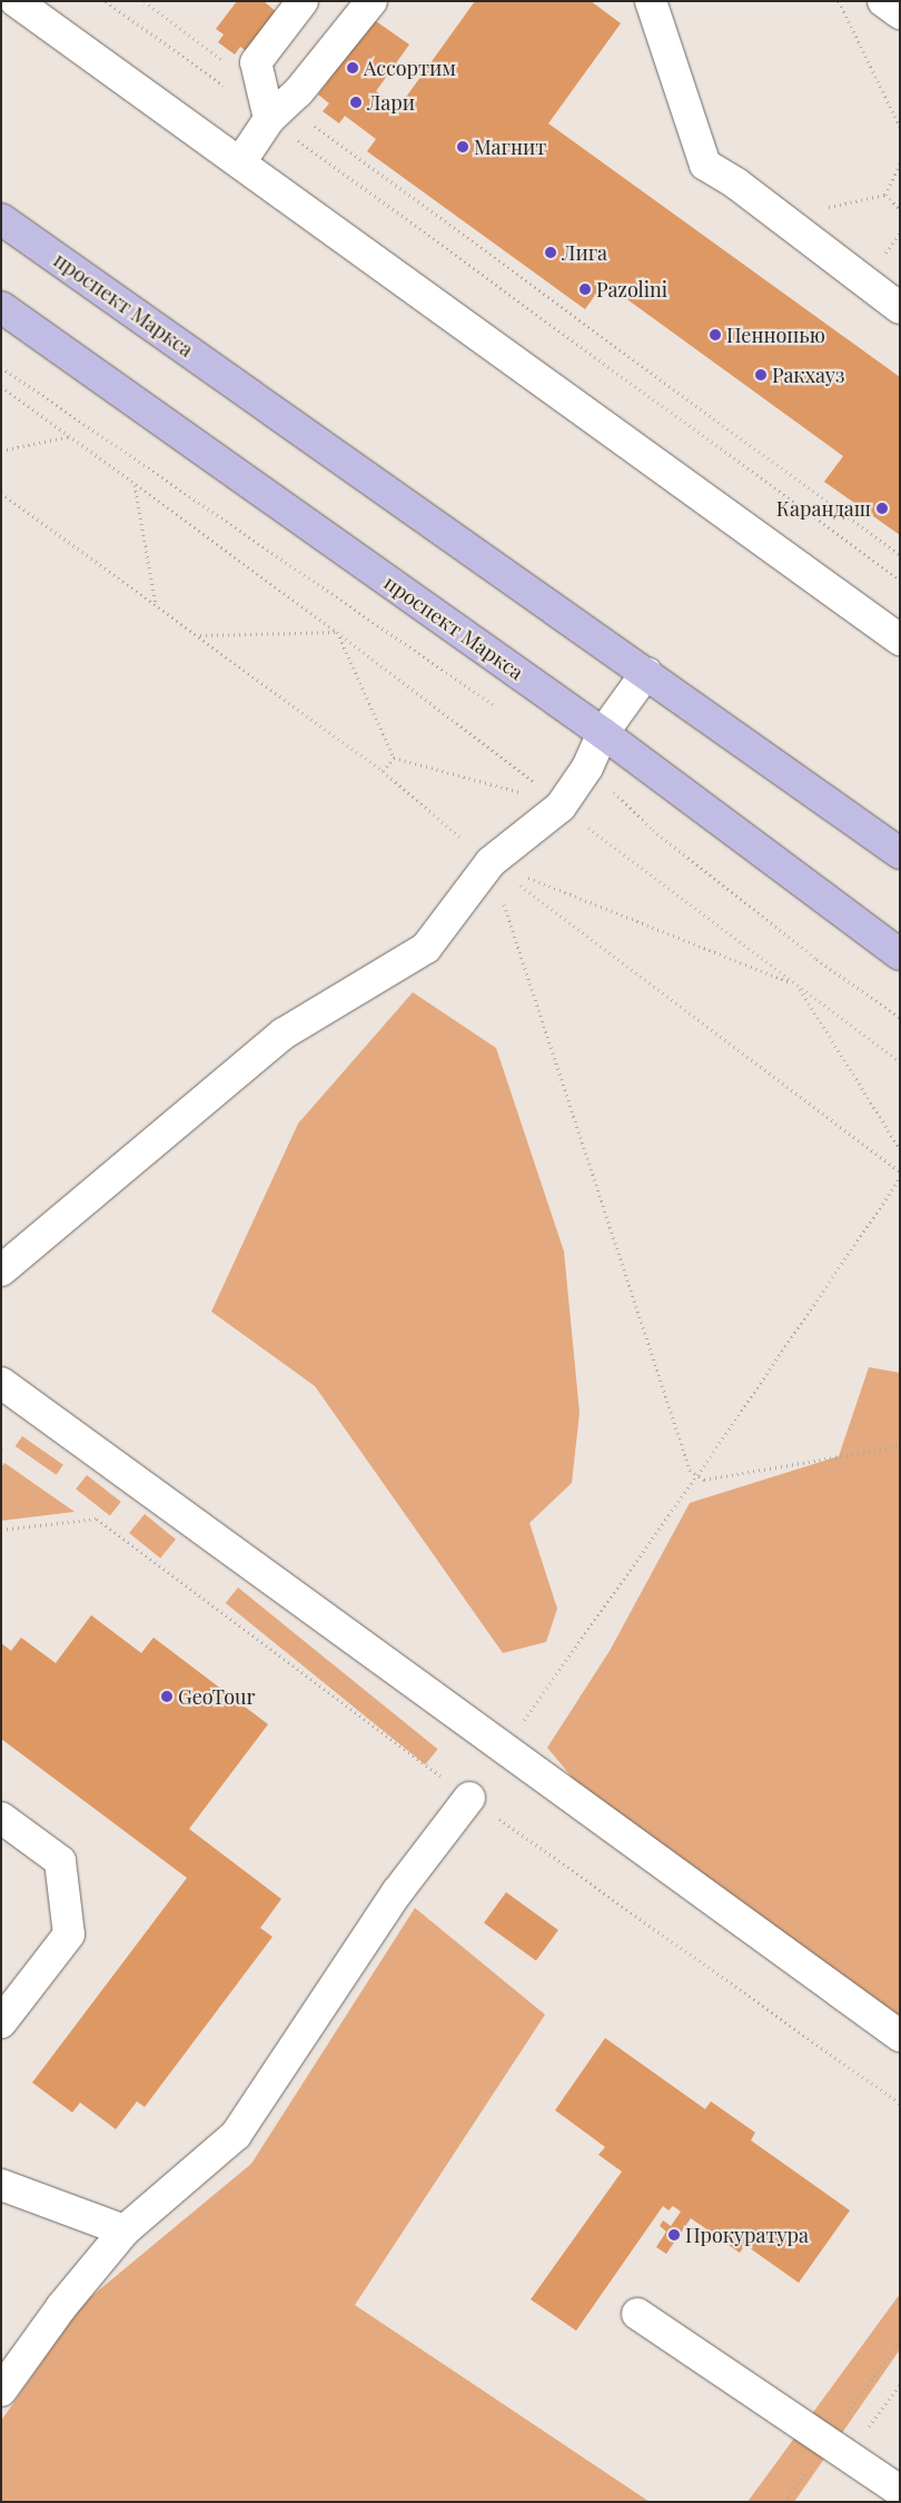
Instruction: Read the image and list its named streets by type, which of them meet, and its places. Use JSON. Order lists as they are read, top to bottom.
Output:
{
  "streets": {
    "main road": ["проспект Маркса"]
  },
  "places": [
    "Ассортим",
    "Лари",
    "Магнит",
    "Лига",
    "Pazolini",
    "Пеннопью",
    "Ракхауз",
    "Карандаш",
    "GeoTour",
    "Прокуратура"
  ]
}
